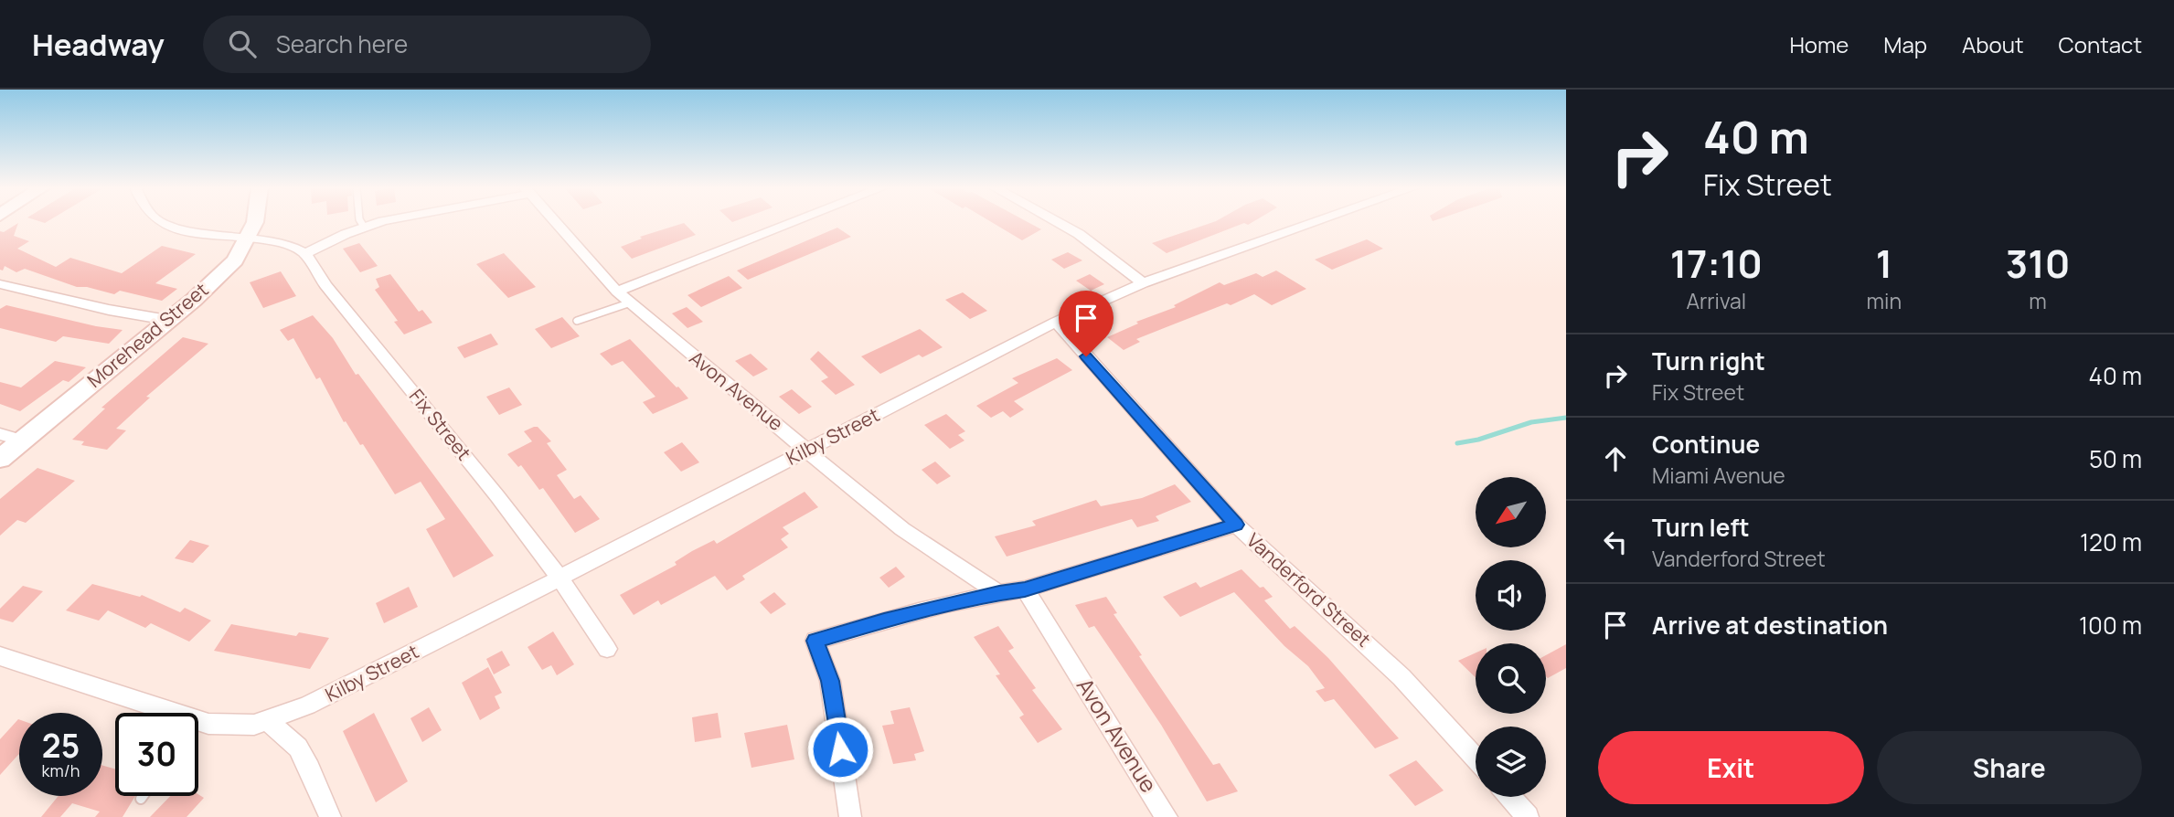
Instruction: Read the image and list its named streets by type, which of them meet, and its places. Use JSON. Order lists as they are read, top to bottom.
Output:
{
  "streets": {
    "street": [
      "Morehead Street",
      "Avon Avenue",
      "Fix Street",
      "Kilby Street",
      "Vanderford Street"
    ]
  },
  "crossings": [
    ["Avon Avenue", "Kilby Street"],
    ["Fix Street", "Kilby Street"],
    ["Kilby Street", "Vanderford Street"]
  ],
  "north": "bottom left",
  "page": {
    "header": "Headway",
    "search": "Search here",
    "nav": [
      "Home",
      "Map",
      "About",
      "Contact"
    ],
    "turn": ["40 m", "Fix Street"],
    "eta": [
      "17:10",
      "Arrival",
      "1",
      "min",
      "310",
      "m"
    ],
    "list": [
      {
        "name": "Turn right",
        "note": "Fix Street",
        "value": "40 m"
      },
      {
        "name": "Continue",
        "note": "Miami Avenue",
        "value": "50 m"
      },
      {
        "name": "Turn left",
        "note": "Vanderford Street",
        "value": "120 m"
      },
      {
        "name": "Arrive at destination",
        "value": "100 m"
      }
    ],
    "speed": "25 km/h",
    "limit": "30",
    "buttons": ["Exit", "Share"]
  }
}
